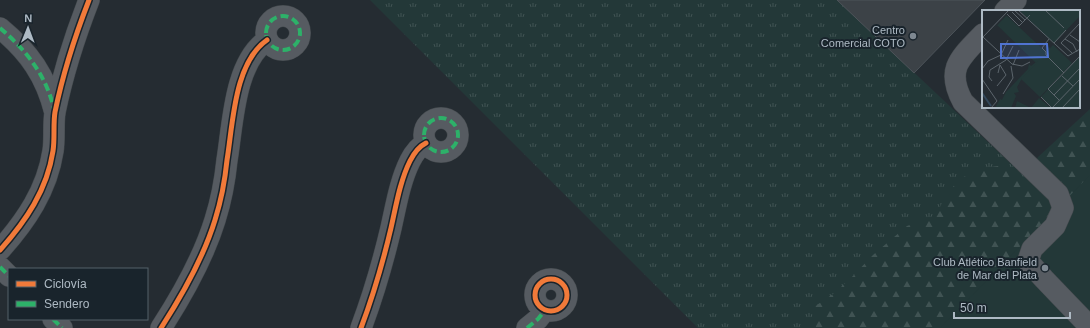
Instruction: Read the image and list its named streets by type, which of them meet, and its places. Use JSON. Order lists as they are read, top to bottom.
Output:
{
  "places": ["Centro Comercial COTO", "Club Atlético Banfield de Mar del Plata"],
  "legend": ["Ciclovía", "Sendero"],
  "scale_bar": "50 m",
  "north": "top"
}
